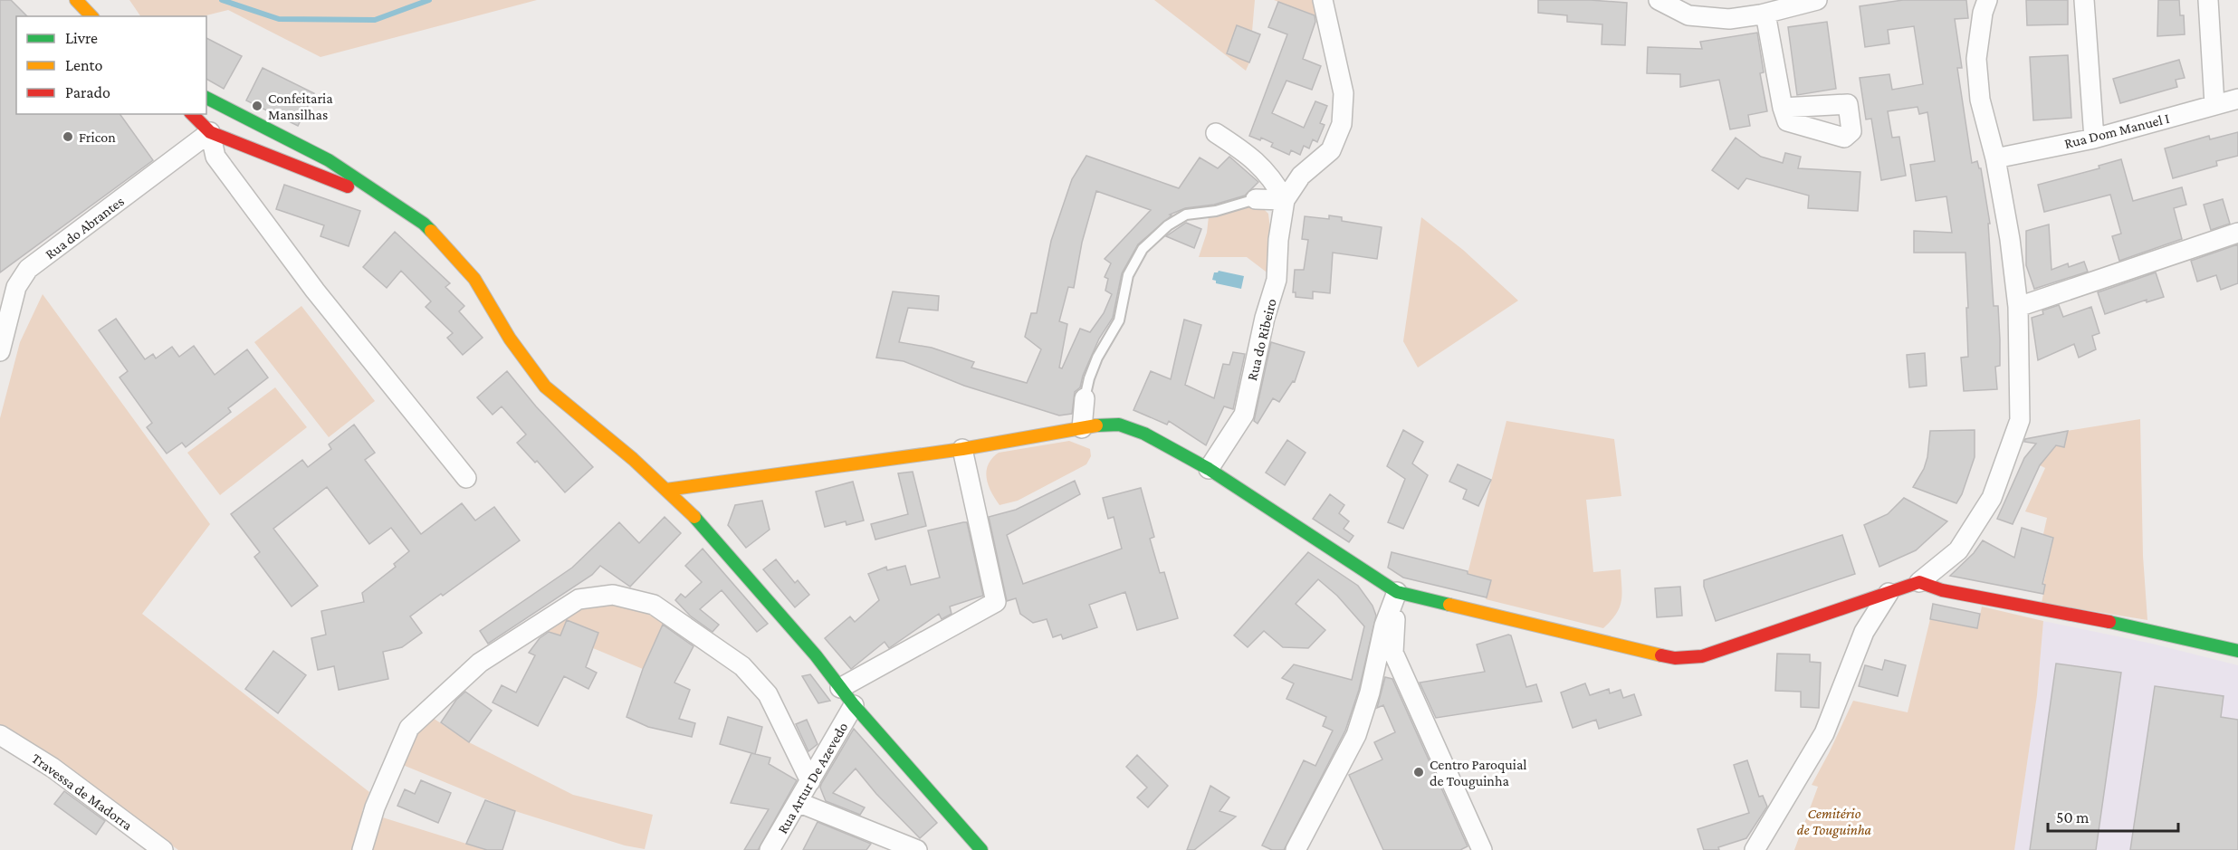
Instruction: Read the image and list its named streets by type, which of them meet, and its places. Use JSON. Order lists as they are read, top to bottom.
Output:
{
  "streets": {
    "street": [
      "Rua Dom Manuel I",
      "Rua do Abrantes",
      "Rua do Ribeiro",
      "Rua Artur De Azevedo",
      "Travessa de Madorra"
    ]
  },
  "parks": ["Cemitério de Touguinha"],
  "places": ["Confeitaria Mansilhas", "Fricon", "Centro Paroquial de Touguinha"],
  "legend": ["Livre", "Lento", "Parado"],
  "scale_bar": "50 m"
}
